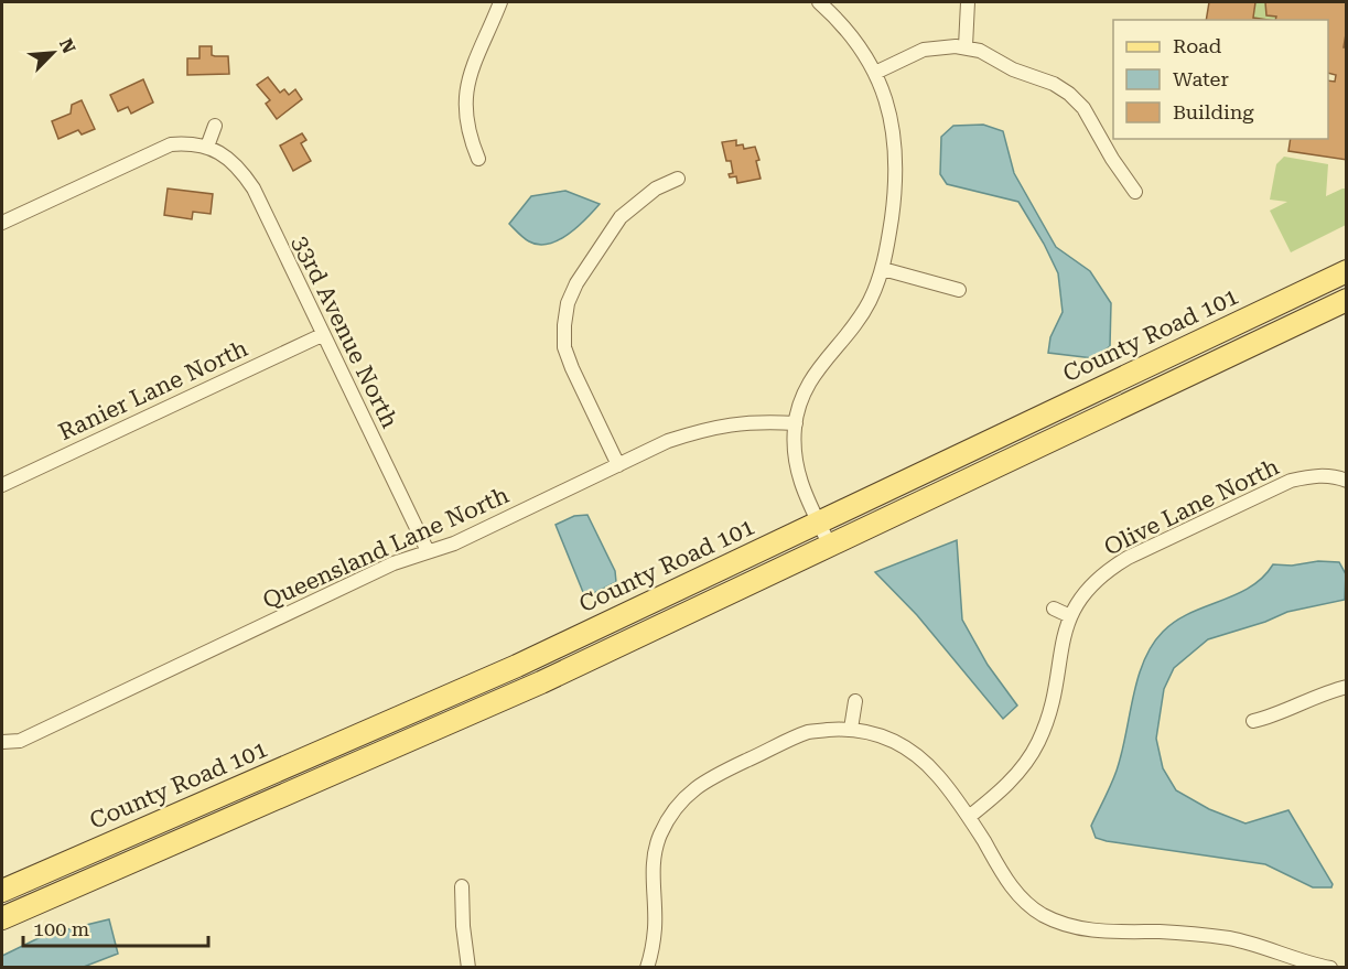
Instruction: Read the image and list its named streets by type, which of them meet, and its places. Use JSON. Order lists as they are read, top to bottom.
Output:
{
  "streets": {
    "main road": ["County Road 101"],
    "street": [
      "33rd Avenue North",
      "Ranier Lane North",
      "Olive Lane North",
      "Queensland Lane North"
    ]
  },
  "crossings": [
    ["33rd Avenue North", "Ranier Lane North"],
    ["33rd Avenue North", "Queensland Lane North"]
  ],
  "legend": ["Road", "Water", "Building"],
  "scale_bar": "100 m",
  "north": "top right"
}
